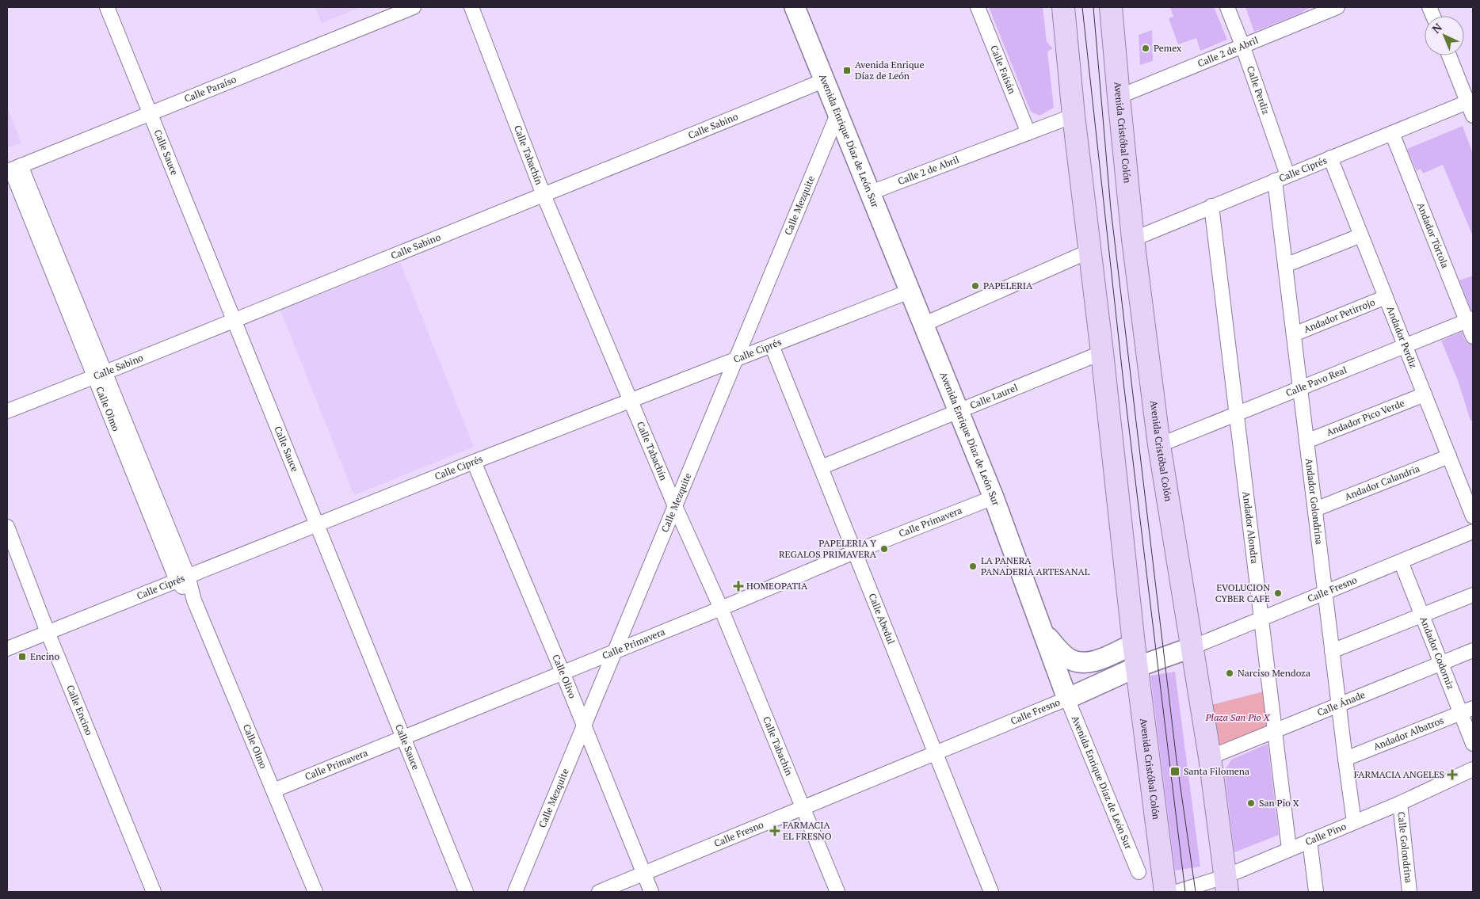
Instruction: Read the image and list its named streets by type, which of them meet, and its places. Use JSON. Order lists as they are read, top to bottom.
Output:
{
  "streets": {
    "main road": ["Avenida Cristóbal Colón", "Avenida Enrique Díaz de León Sur", "Calle Fresno"],
    "street": [
      "Calle 2 de Abril",
      "Calle Faisán",
      "Calle Paraíso",
      "Calle Perdiz",
      "Calle Sabino",
      "Calle Sauce",
      "Calle Tabachín",
      "Calle Ciprés",
      "Calle Mezquite",
      "Andador Tórtola",
      "Andador Petirrojo",
      "Andador Perdiz",
      "Calle Pavo Real",
      "Calle Laurel",
      "Calle Olmo",
      "Andador Pico Verde",
      "Andador Calandria",
      "Andador Golondrina",
      "Calle Primavera",
      "Andador Alondra",
      "Calle Abedul",
      "Andador Codorniz",
      "Calle Olivo",
      "Calle Ánade",
      "Calle Encino",
      "Andador Albatros",
      "Calle Pino",
      "Calle Golondrina"
    ]
  },
  "crossings": [
    ["Calle 2 de Abril", "Calle Faisán"],
    ["Calle 2 de Abril", "Calle Perdiz"],
    ["Calle 2 de Abril", "Avenida Cristóbal Colón"],
    ["Calle 2 de Abril", "Avenida Enrique Díaz de León Sur"],
    ["Calle Paraíso", "Calle Sauce"],
    ["Calle Paraíso", "Calle Olmo"],
    ["Calle Perdiz", "Calle Ciprés"],
    ["Calle Perdiz", "Andador Golondrina"],
    ["Calle Sabino", "Avenida Enrique Díaz de León Sur"],
    ["Calle Sabino", "Calle Sauce"],
    ["Calle Sabino", "Calle Tabachín"],
    ["Calle Sabino", "Calle Olmo"],
    ["Avenida Cristóbal Colón", "Calle Ciprés"],
    ["Avenida Cristóbal Colón", "Calle Pavo Real"],
    ["Avenida Cristóbal Colón", "Calle Laurel"],
    ["Avenida Cristóbal Colón", "Calle Fresno"],
    ["Avenida Cristóbal Colón", "Calle Ánade"],
    ["Avenida Cristóbal Colón", "Calle Pino"],
    ["Avenida Enrique Díaz de León Sur", "Calle Ciprés"],
    ["Avenida Enrique Díaz de León Sur", "Calle Mezquite"],
    ["Avenida Enrique Díaz de León Sur", "Calle Laurel"],
    ["Avenida Enrique Díaz de León Sur", "Calle Primavera"],
    ["Avenida Enrique Díaz de León Sur", "Calle Fresno"],
    ["Calle Sauce", "Calle Ciprés"],
    ["Calle Sauce", "Calle Primavera"],
    ["Calle Tabachín", "Calle Ciprés"],
    ["Calle Tabachín", "Calle Mezquite"],
    ["Calle Tabachín", "Calle Primavera"],
    ["Calle Tabachín", "Calle Fresno"],
    ["Calle Ciprés", "Calle Mezquite"],
    ["Calle Ciprés", "Andador Tórtola"],
    ["Calle Ciprés", "Andador Perdiz"],
    ["Calle Ciprés", "Calle Olmo"],
    ["Calle Ciprés", "Andador Golondrina"],
    ["Calle Ciprés", "Andador Alondra"],
    ["Calle Ciprés", "Calle Abedul"],
    ["Calle Ciprés", "Calle Olivo"],
    ["Calle Ciprés", "Calle Encino"],
    ["Calle Mezquite", "Calle Primavera"],
    ["Calle Mezquite", "Calle Olivo"],
    ["Andador Tórtola", "Calle Pavo Real"],
    ["Andador Petirrojo", "Andador Perdiz"],
    ["Andador Petirrojo", "Andador Golondrina"],
    ["Andador Perdiz", "Calle Pavo Real"],
    ["Andador Perdiz", "Andador Pico Verde"],
    ["Andador Perdiz", "Andador Calandria"],
    ["Calle Pavo Real", "Andador Golondrina"],
    ["Calle Pavo Real", "Andador Alondra"],
    ["Calle Laurel", "Calle Abedul"],
    ["Calle Olmo", "Calle Primavera"],
    ["Andador Pico Verde", "Andador Golondrina"],
    ["Andador Calandria", "Andador Golondrina"],
    ["Andador Golondrina", "Calle Fresno"],
    ["Andador Golondrina", "Calle Ánade"],
    ["Andador Golondrina", "Andador Albatros"],
    ["Andador Golondrina", "Calle Pino"],
    ["Calle Primavera", "Calle Abedul"],
    ["Calle Primavera", "Calle Olivo"],
    ["Andador Alondra", "Calle Fresno"],
    ["Andador Alondra", "Calle Ánade"],
    ["Andador Alondra", "Calle Pino"],
    ["Calle Fresno", "Calle Abedul"],
    ["Calle Fresno", "Andador Codorniz"],
    ["Calle Fresno", "Calle Olivo"],
    ["Andador Codorniz", "Calle Ánade"],
    ["Andador Codorniz", "Andador Albatros"],
    ["Calle Pino", "Calle Golondrina"]
  ],
  "parks": ["Plaza San Pio X"],
  "places": {
    "other": [
      "Pemex",
      "PAPELERIA",
      "PAPELERIA Y REGALOS PRIMAVERA",
      "LA PANERA PANADERIA ARTESANAL",
      "EVOLUCION CYBER CAFE",
      "Narciso Mendoza",
      "San Pio X"
    ],
    "transit": ["Avenida Enrique Díaz de León", "Encino", "Santa Filomena"],
    "health": ["HOMEOPATIA", "FARMACIA ANGELES", "FARMACIA EL FRESNO"]
  },
  "north": "top left"
}
